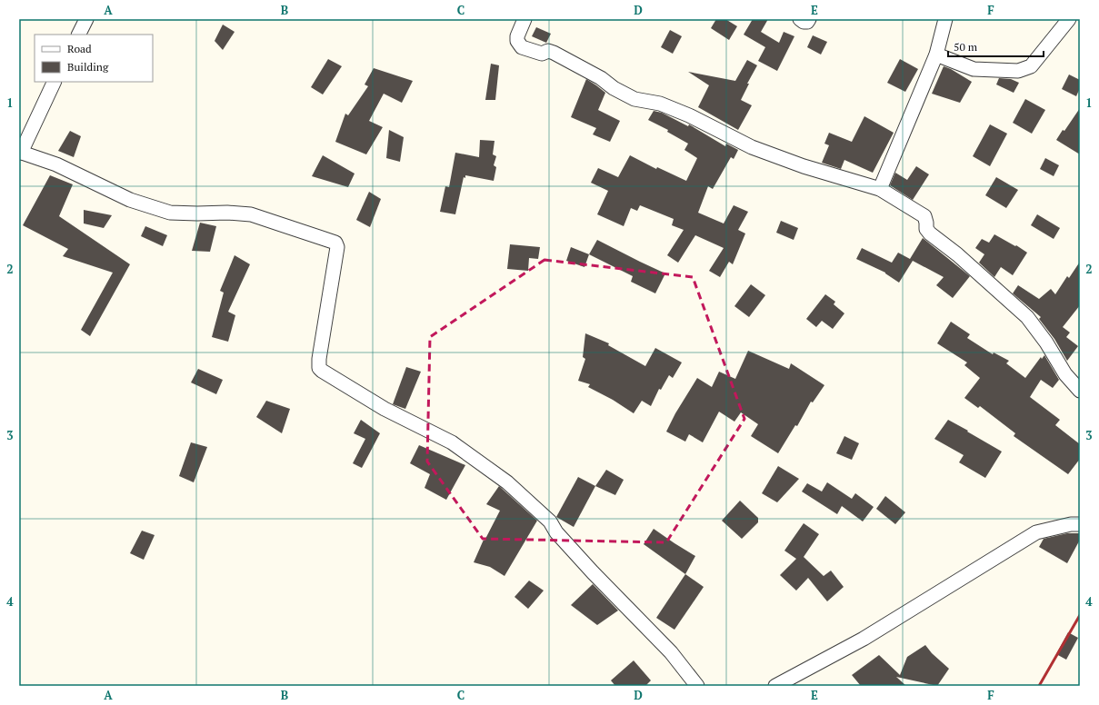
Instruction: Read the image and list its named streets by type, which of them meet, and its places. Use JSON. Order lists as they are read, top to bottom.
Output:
{
  "legend": ["Road", "Building"],
  "scale_bar": "50 m",
  "grid": {
    "columns": [
      "A",
      "B",
      "C",
      "D",
      "E",
      "F"
    ],
    "rows": [
      "1",
      "2",
      "3",
      "4"
    ]
  }
}
